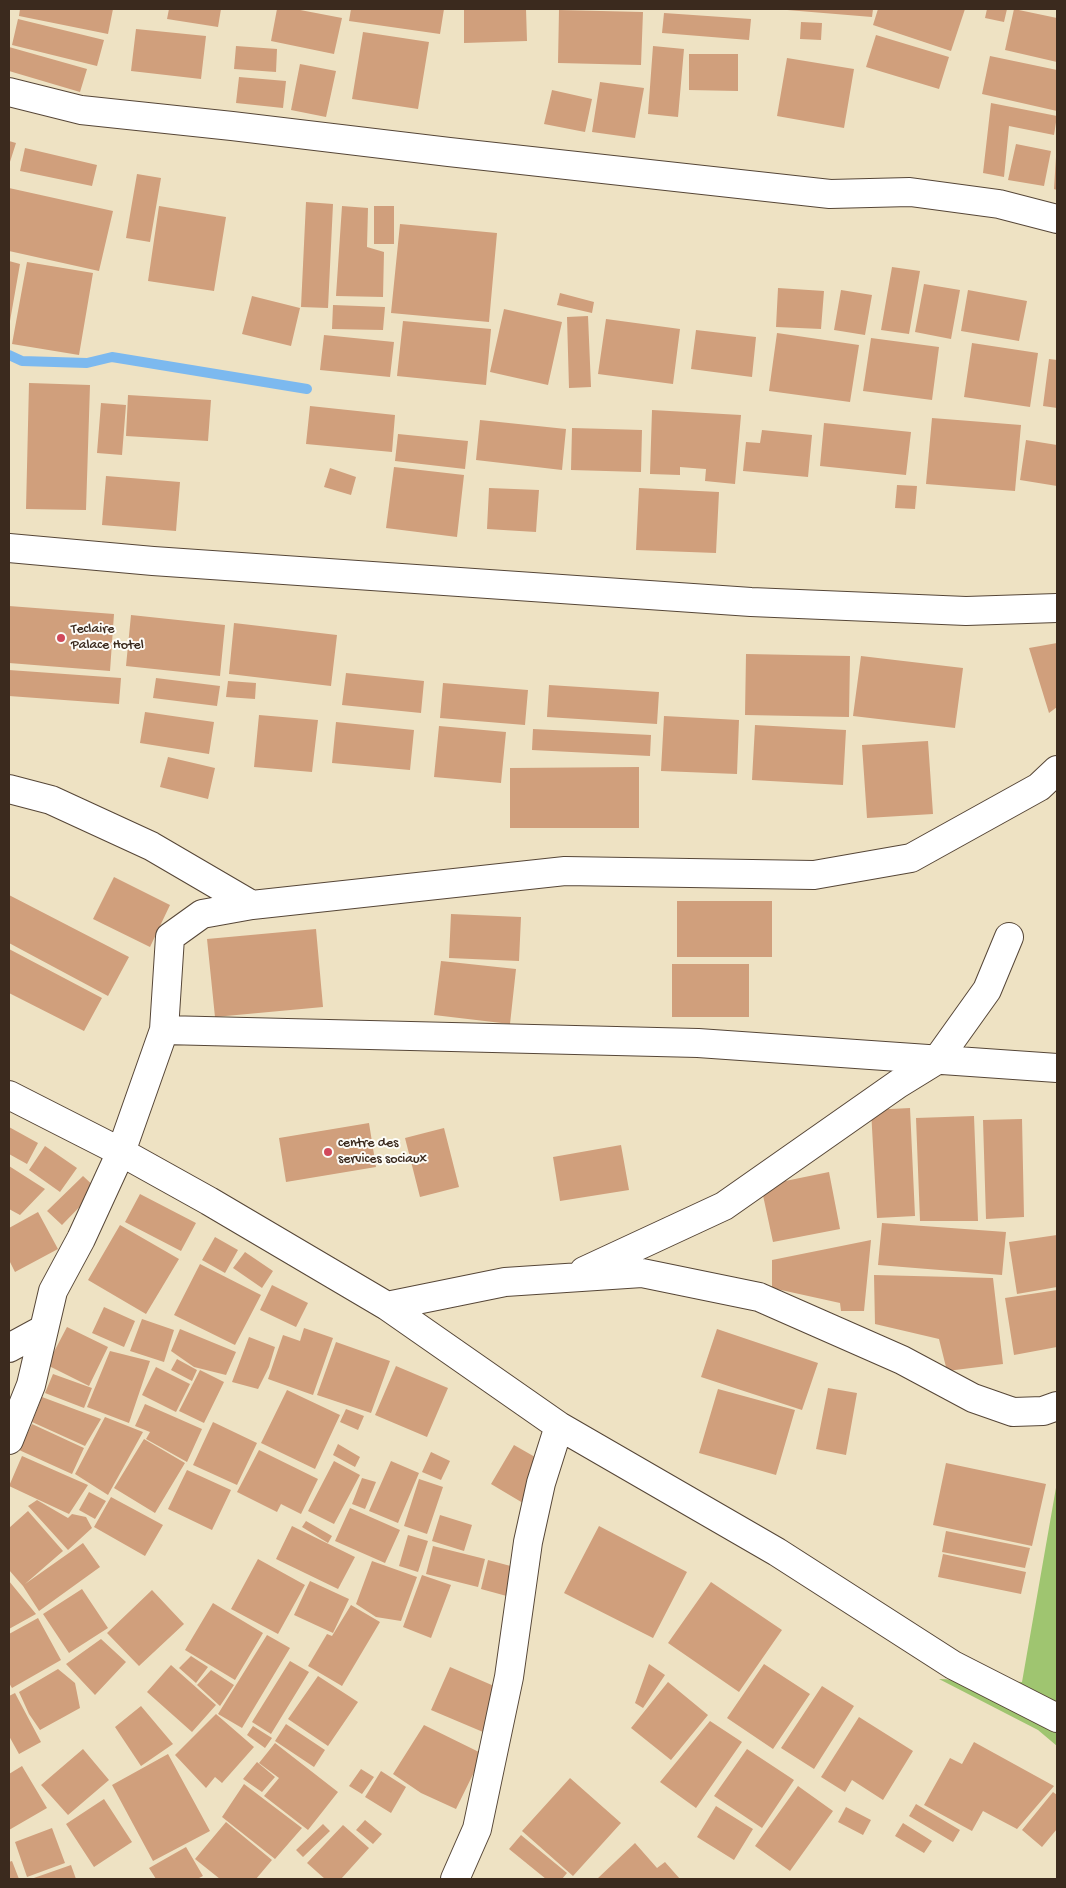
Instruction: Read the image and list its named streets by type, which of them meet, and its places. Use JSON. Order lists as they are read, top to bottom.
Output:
{
  "places": ["Teclaire Palace Hotel", "centre des services sociaux"]
}
